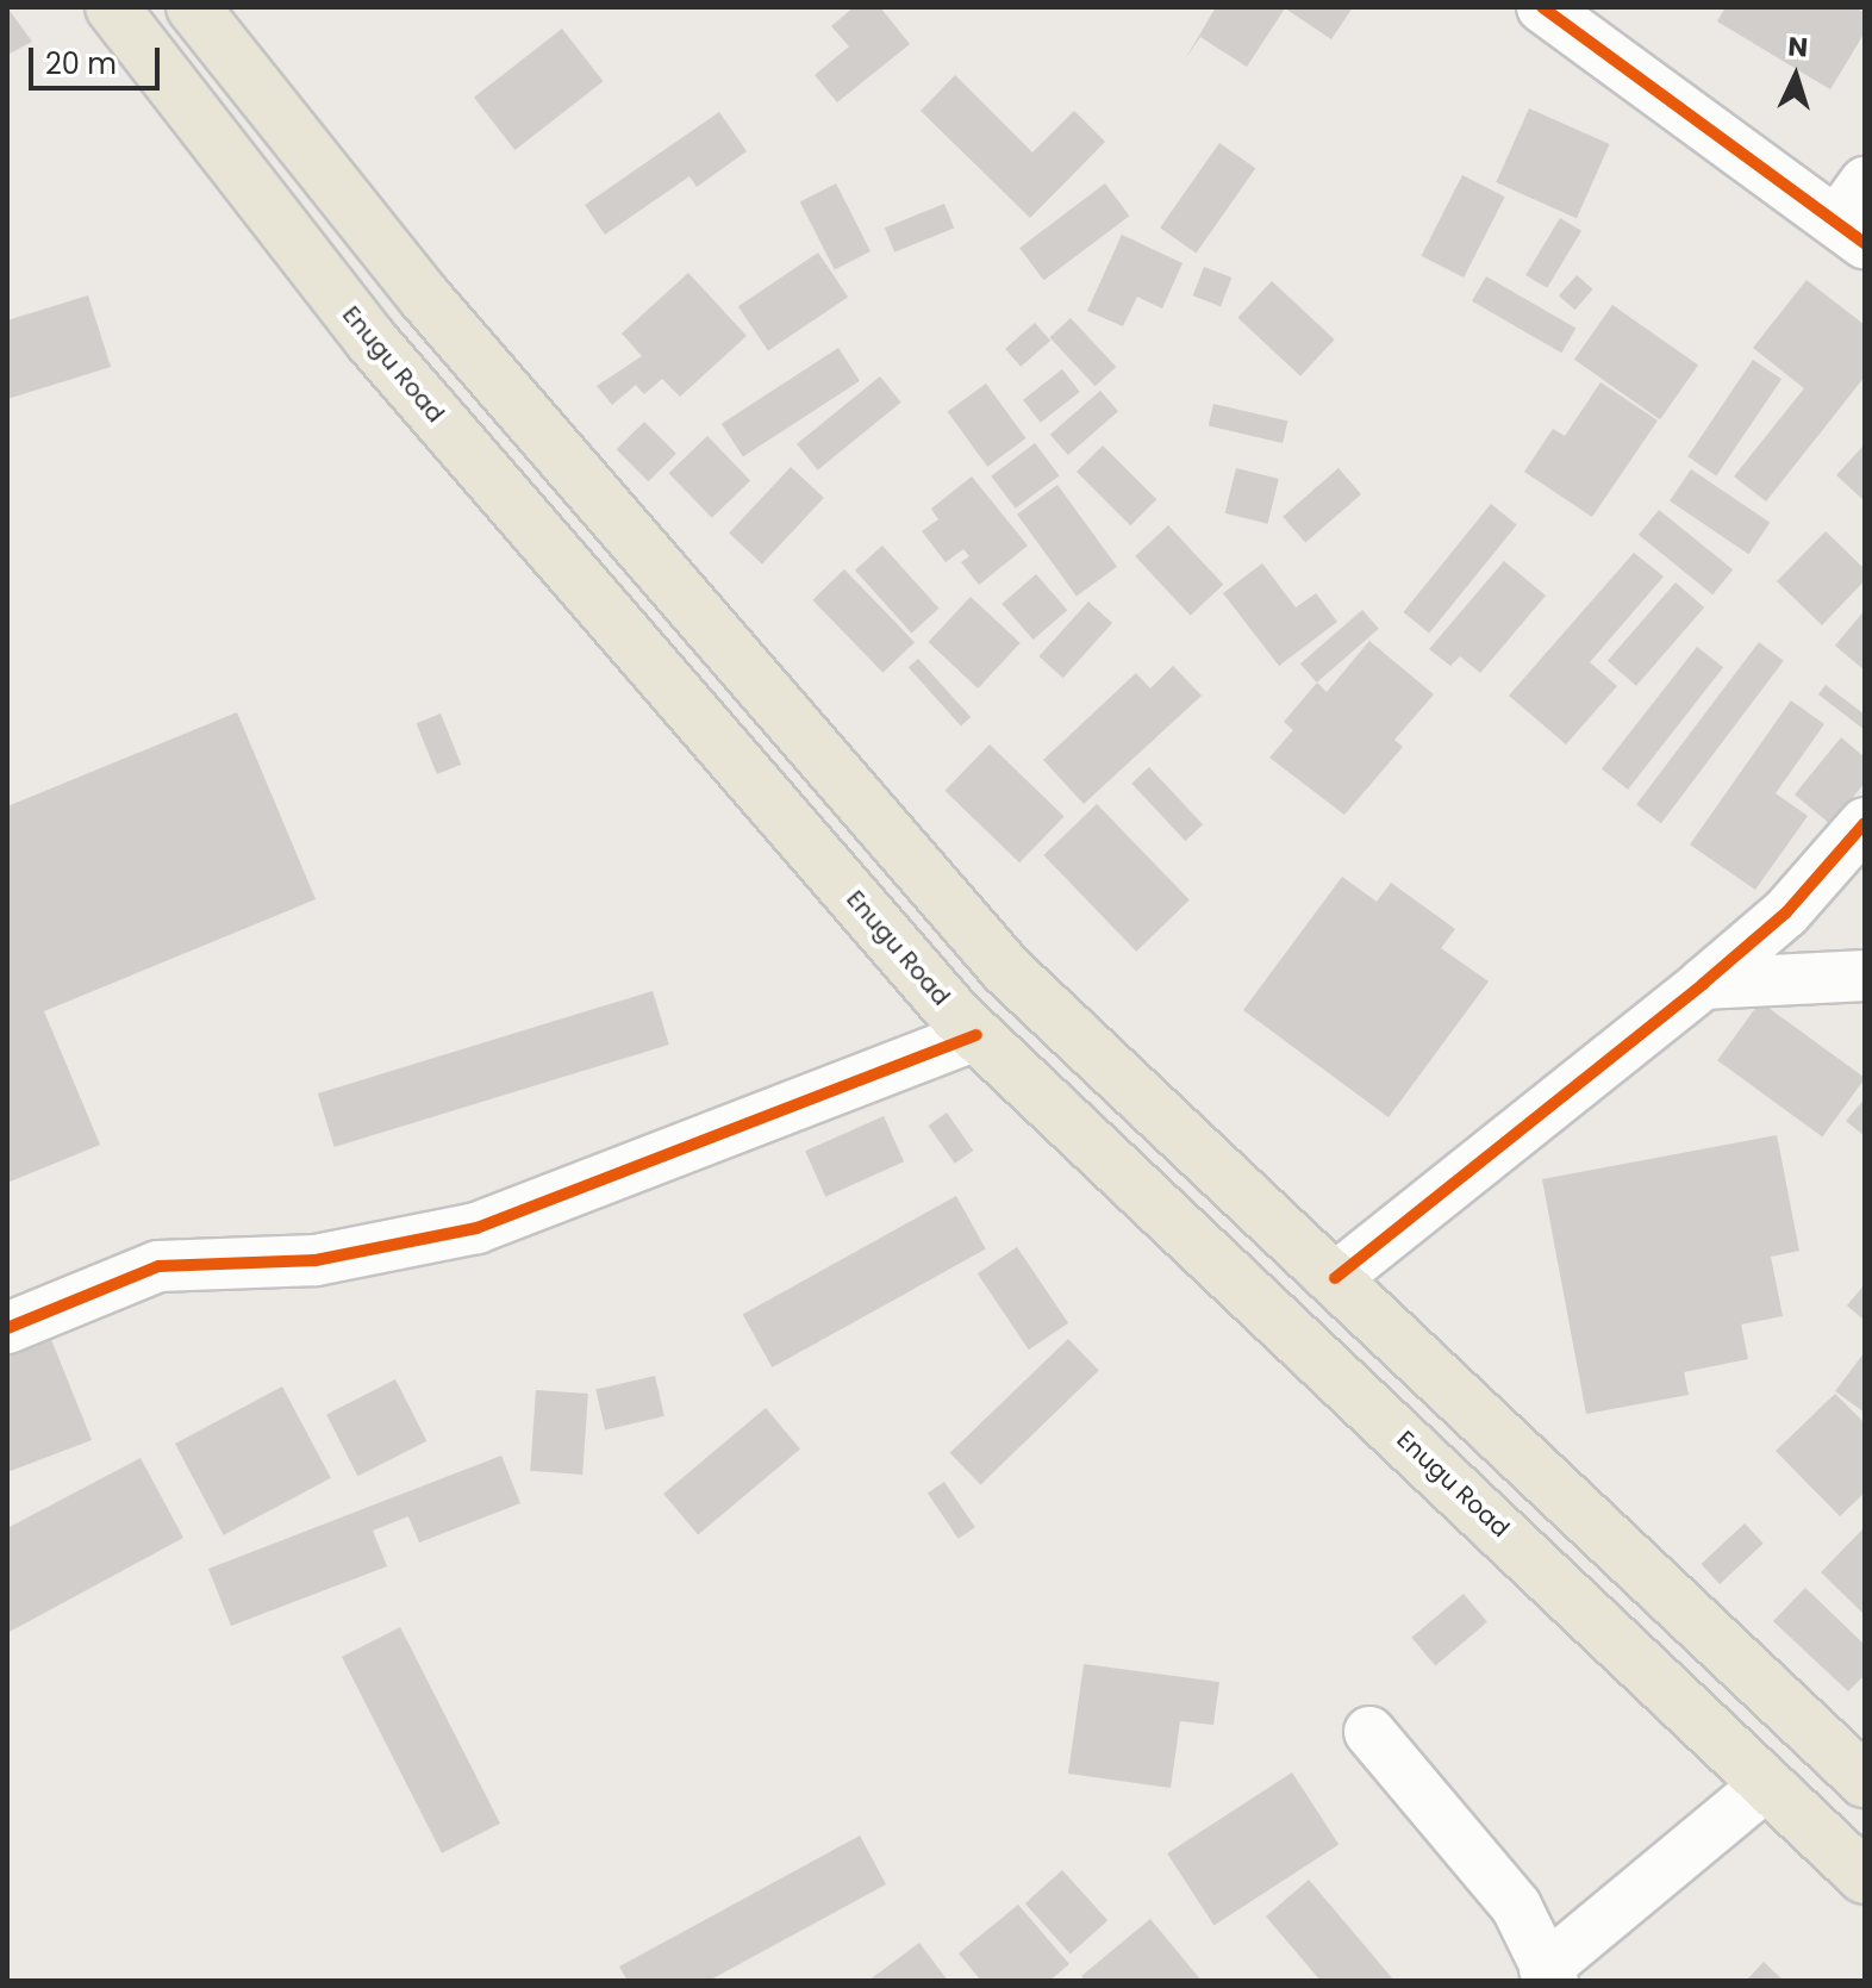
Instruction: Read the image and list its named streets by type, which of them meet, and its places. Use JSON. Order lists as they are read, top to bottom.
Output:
{
  "streets": {
    "main road": ["Enugu Road"]
  },
  "scale_bar": "20 m",
  "north": "top"
}
